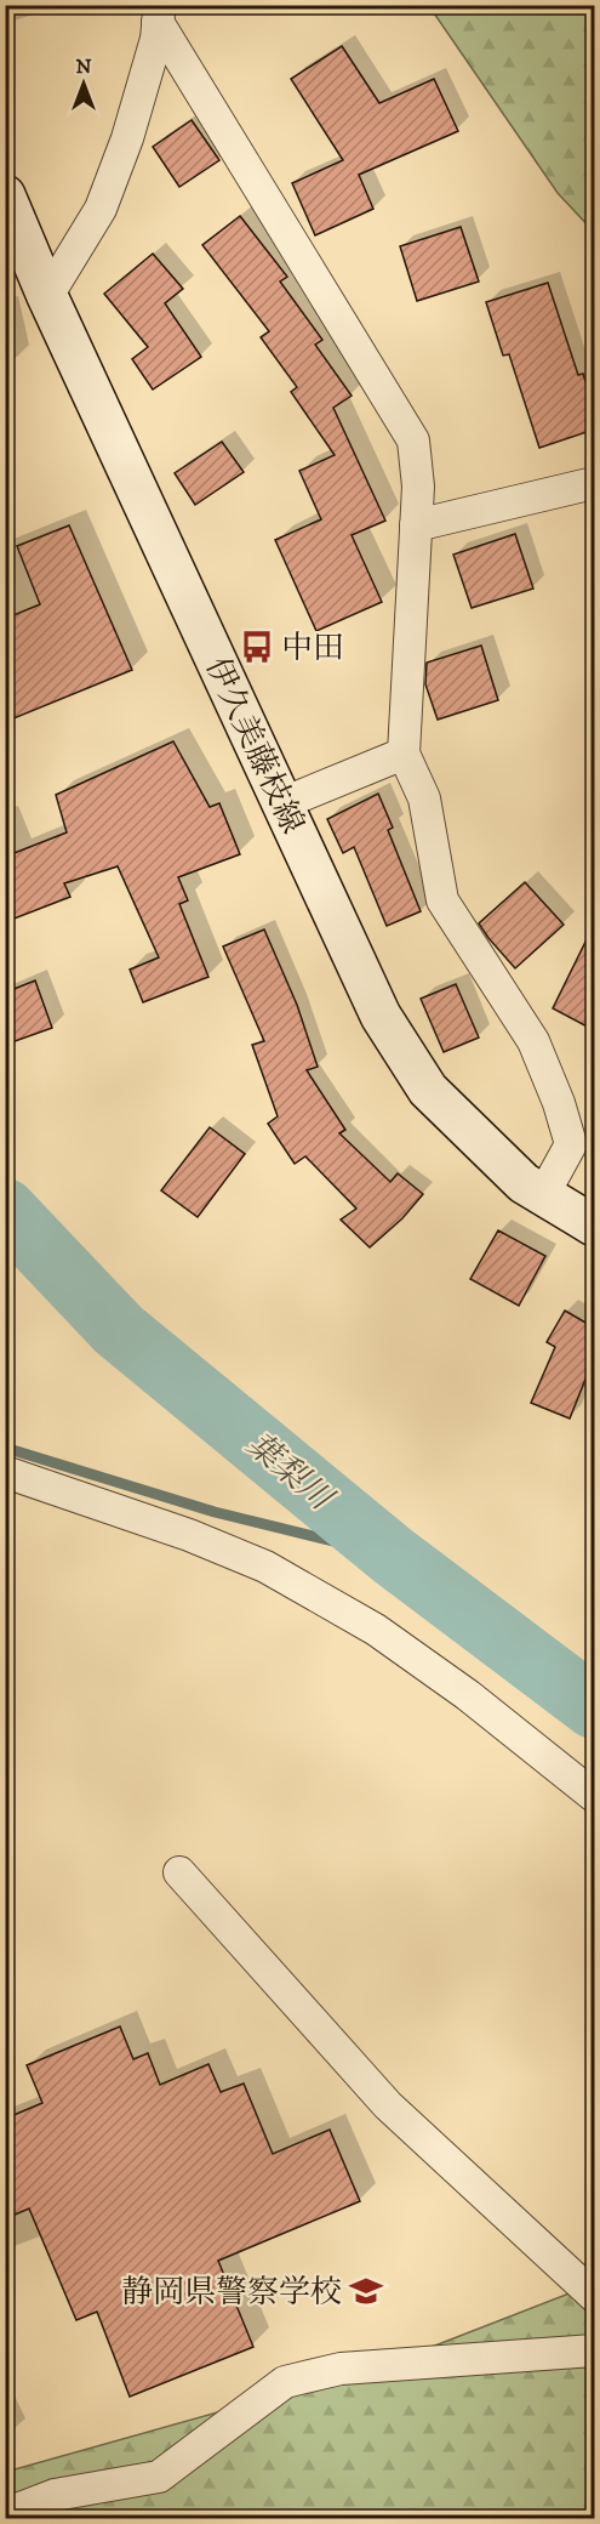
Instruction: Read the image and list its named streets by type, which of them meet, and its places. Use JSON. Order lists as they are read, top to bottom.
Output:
{
  "streets": {
    "main road": ["伊久美藤枝線"]
  },
  "water": ["葉梨川"],
  "places": {
    "bus stop": ["中田"],
    "school or university": ["静岡県警察学校"]
  },
  "north": "top"
}
